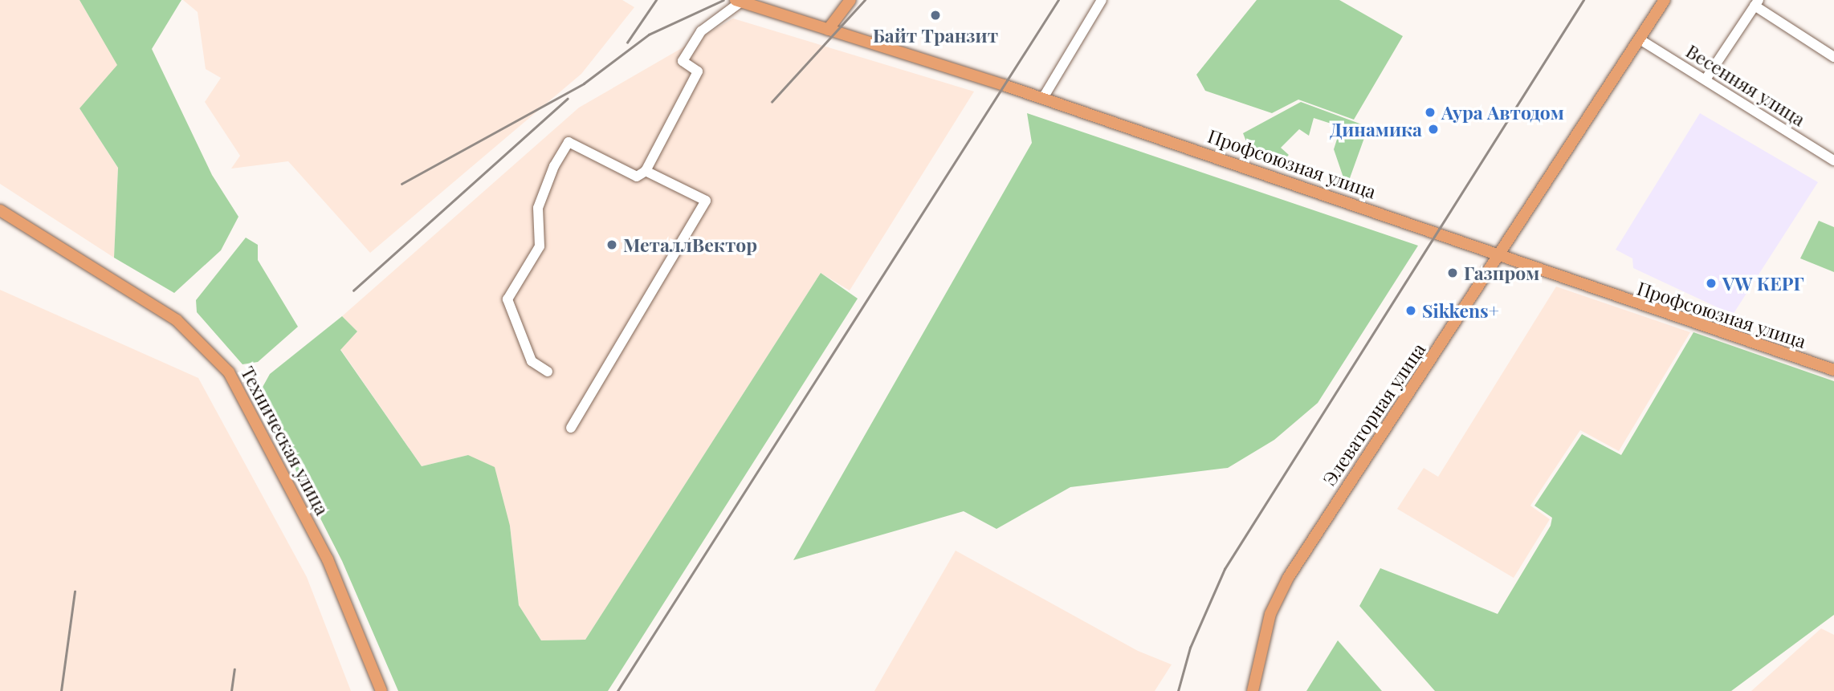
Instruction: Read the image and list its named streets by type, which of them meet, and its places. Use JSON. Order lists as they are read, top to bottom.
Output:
{
  "streets": {
    "main road": ["Профсоюзная улица", "Элеваторная улица", "Техническая улица"],
    "street": ["Весенняя улица"]
  },
  "crossings": [
    ["Весенняя улица", "Элеваторная улица"],
    ["Профсоюзная улица", "Элеваторная улица"]
  ],
  "places": [
    "Байт Транзит",
    "Аура Автодом",
    "Динамика",
    "МеталлВектор",
    "Газпром",
    "VW КЕРГ",
    "Sikkens+"
  ]
}
